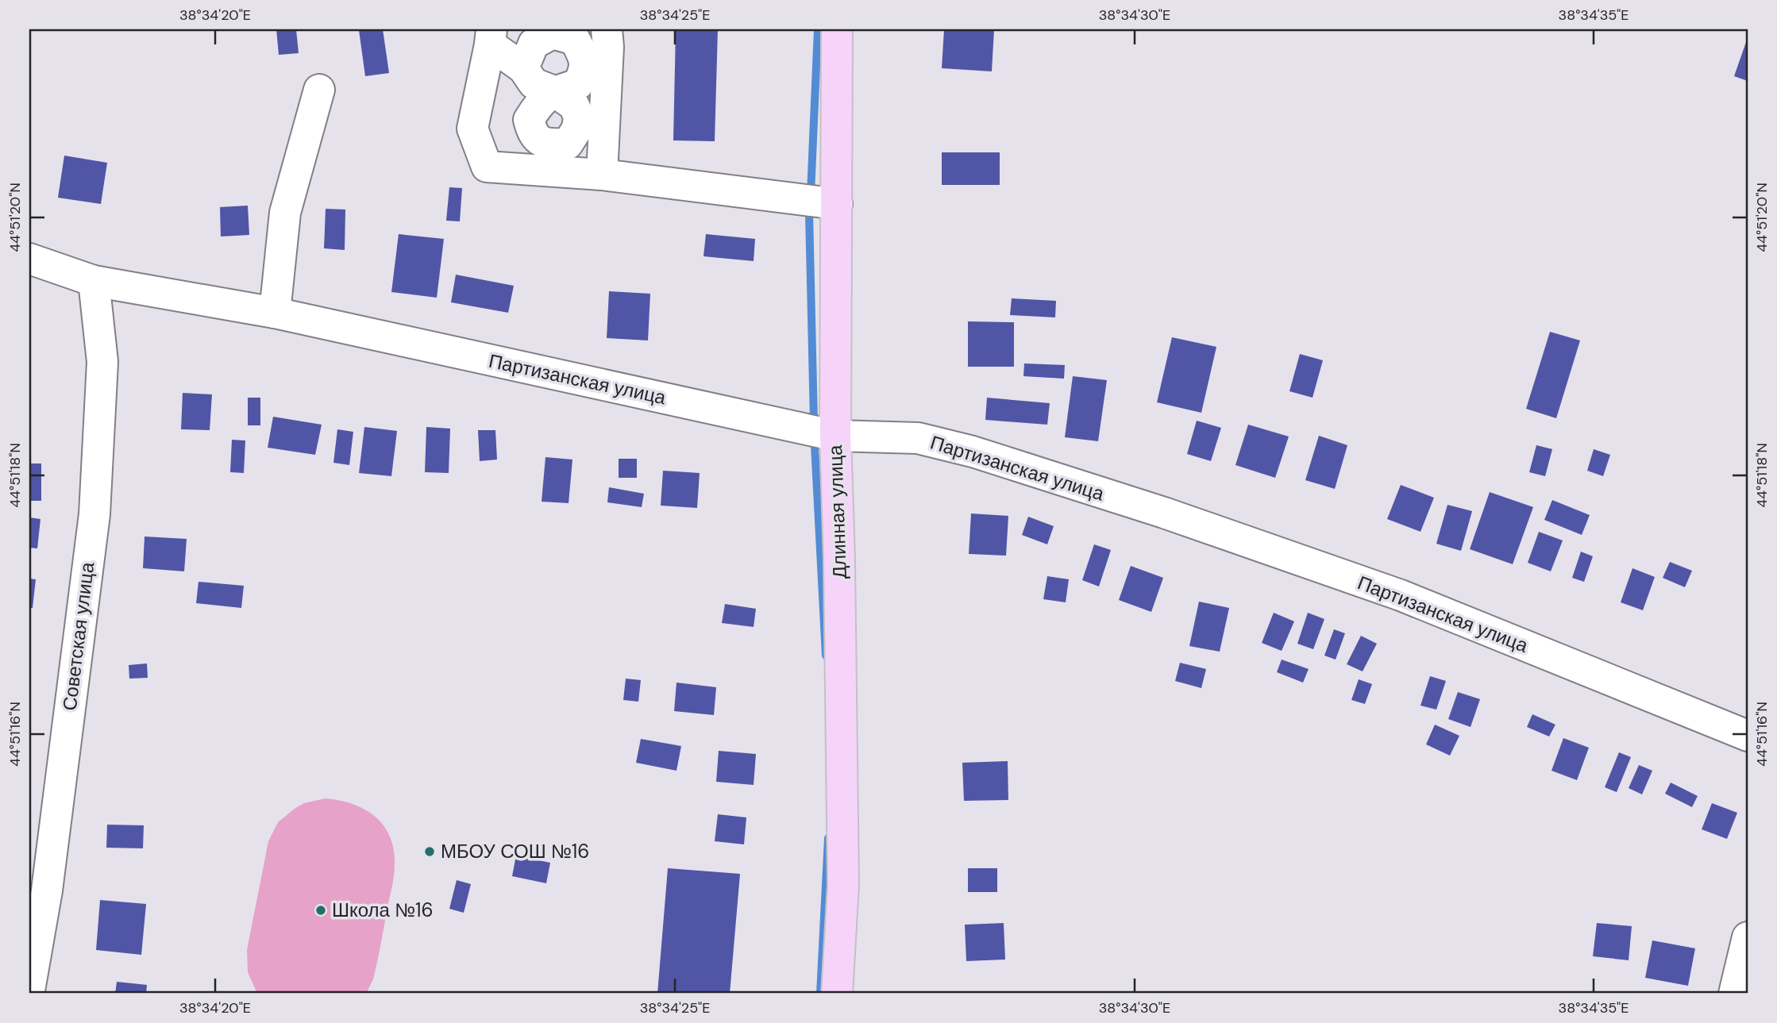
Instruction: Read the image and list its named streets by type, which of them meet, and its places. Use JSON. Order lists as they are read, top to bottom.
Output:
{
  "streets": {
    "main road": ["Длинная улица"],
    "street": ["Партизанская улица", "Советская улица"]
  },
  "crossings": [
    ["Партизанская улица", "Длинная улица"],
    ["Партизанская улица", "Советская улица"]
  ],
  "places": ["МБОУ СОШ №16", "Школа №16"],
  "coordinates": [
    "38°34'20\"E",
    "38°34'25\"E",
    "38°34'30\"E",
    "38°34'35\"E",
    "44°51'20\"N",
    "44°51'18\"N",
    "44°51'16\"N"
  ]
}
